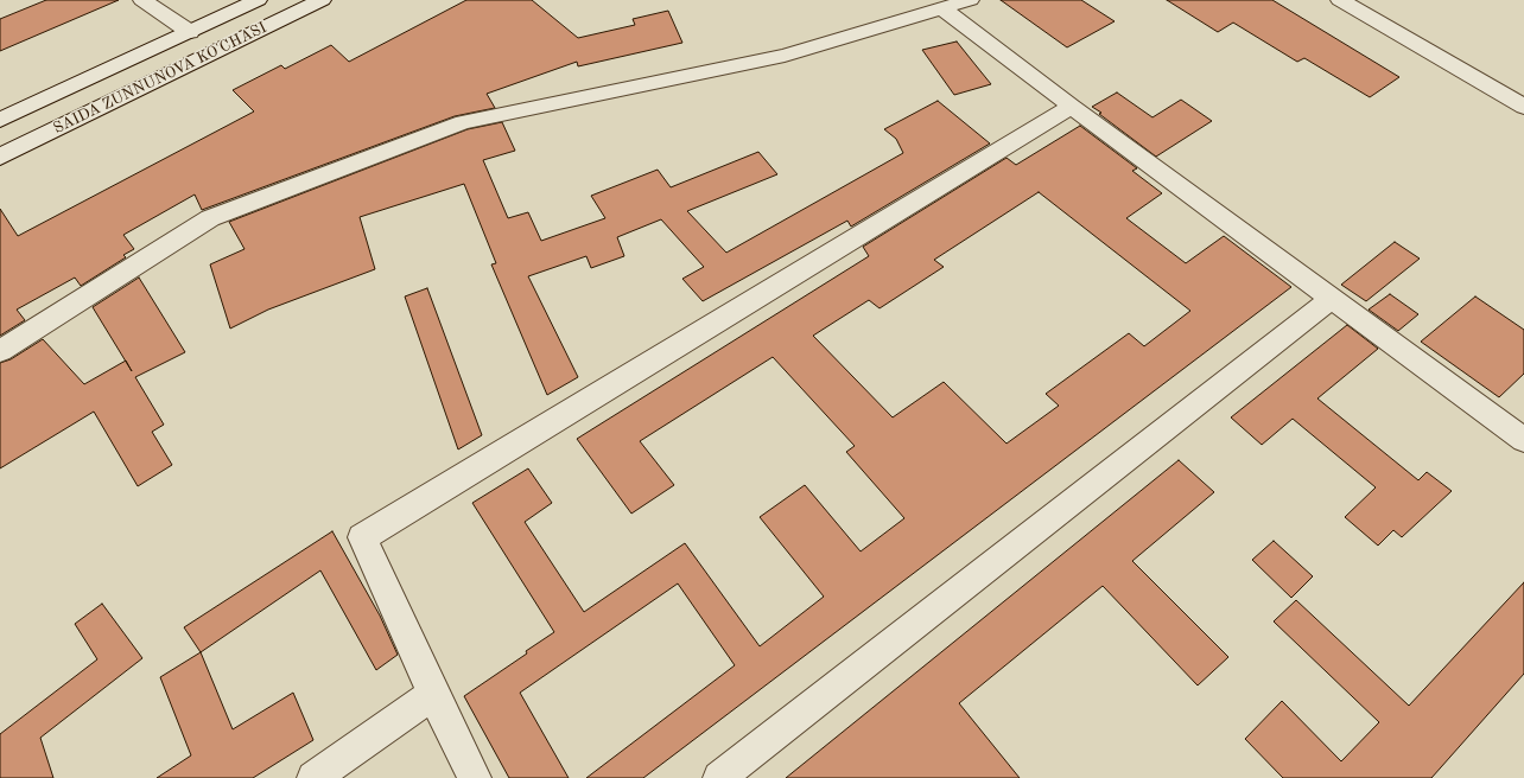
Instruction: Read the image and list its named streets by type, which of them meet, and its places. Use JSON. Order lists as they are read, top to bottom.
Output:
{
  "streets": {
    "street": ["SAIDA ZUNNUNOVA KO'CHASI"]
  }
}
